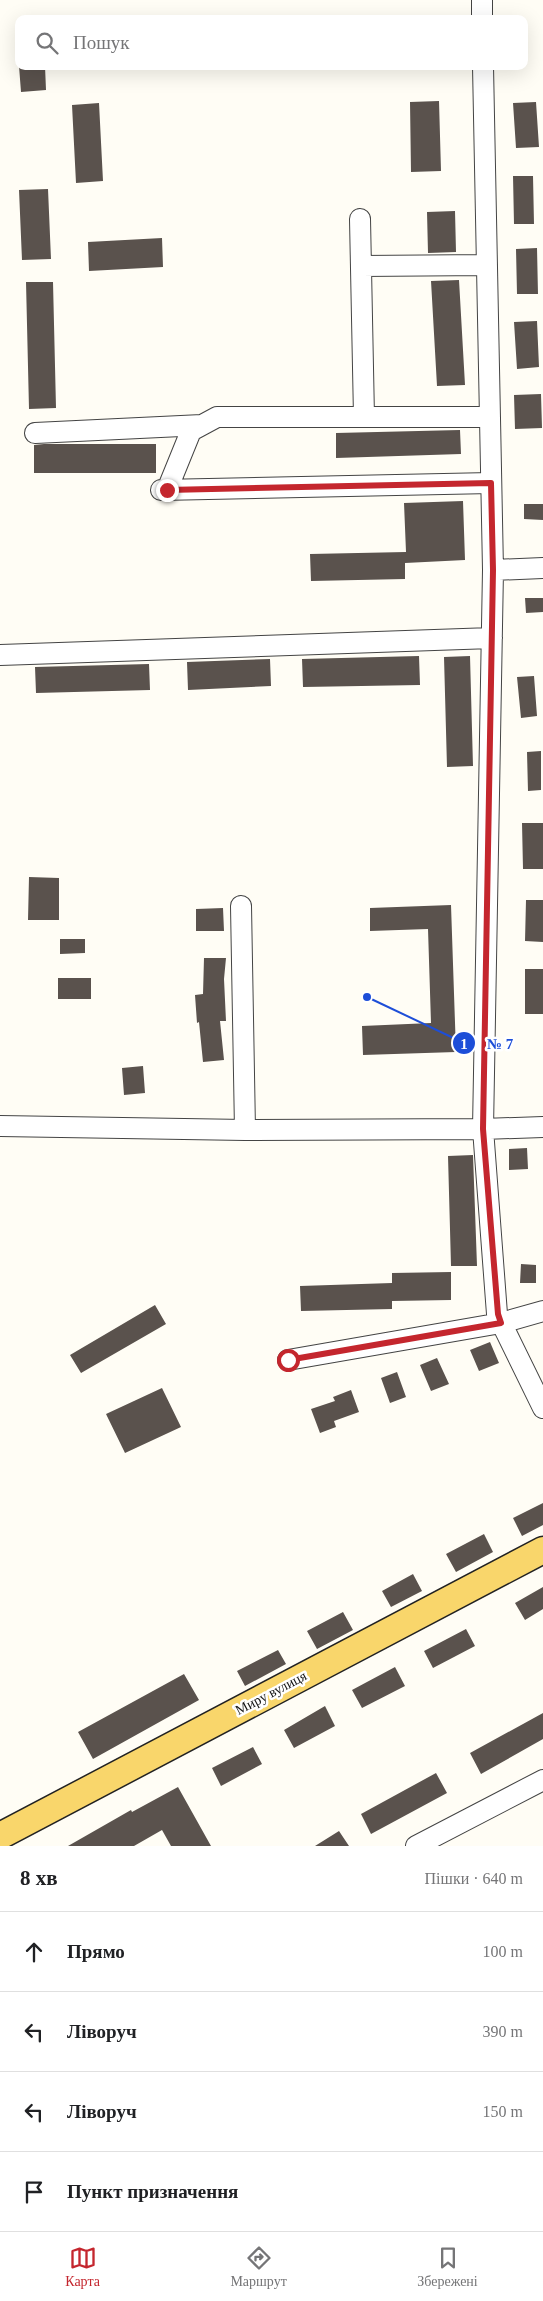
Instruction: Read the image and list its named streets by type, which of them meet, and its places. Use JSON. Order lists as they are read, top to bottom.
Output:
{
  "streets": {
    "main road": ["Миру вулиця"]
  },
  "places": ["№ 7"],
  "page": {
    "search": "Пошук",
    "heading": ["8 хв", "Пішки · 640 m"],
    "list": [
      ["Прямо", "100 m"],
      ["Ліворуч", "390 m"],
      ["Ліворуч", "150 m"],
      "Пункт призначення"
    ],
    "nav": ["Карта", "Маршрут", "Збережені"]
  }
}
